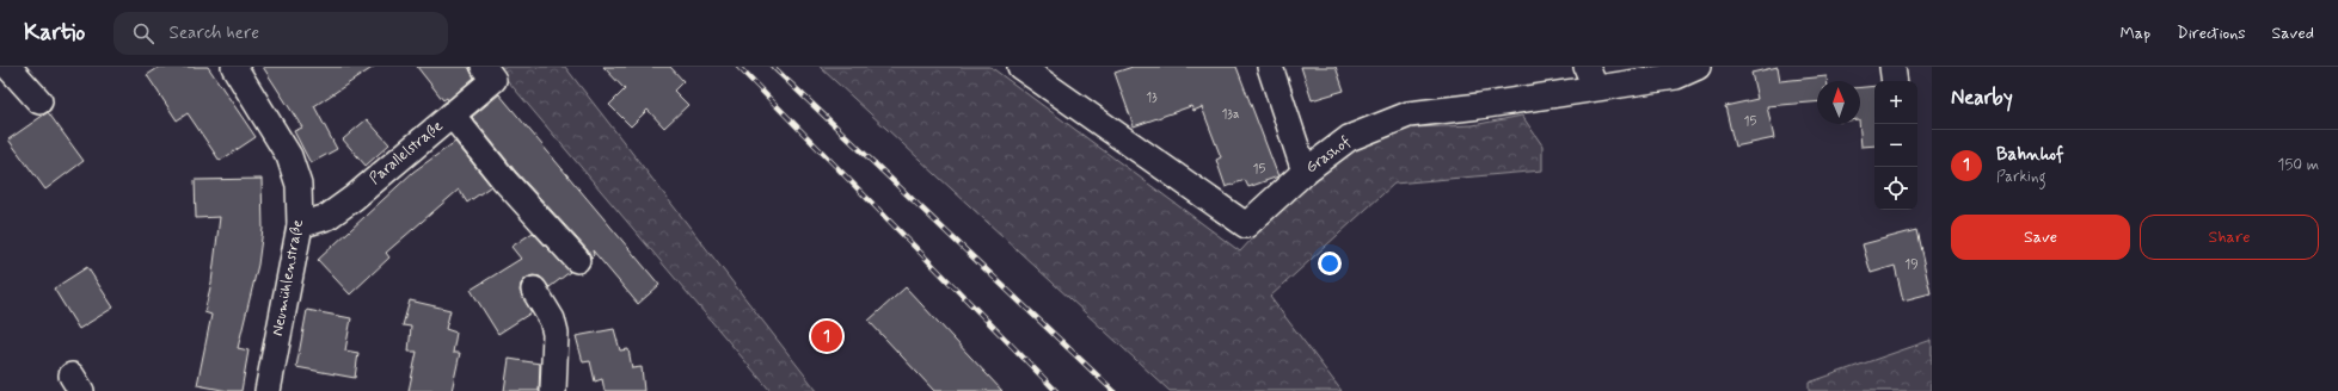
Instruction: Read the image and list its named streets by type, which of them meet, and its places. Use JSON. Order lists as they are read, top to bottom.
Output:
{
  "streets": {
    "street": ["Parallelstraße", "Grashof", "Neumühlenstraße"]
  },
  "crossings": [
    ["Parallelstraße", "Neumühlenstraße"]
  ],
  "house_numbers": [
    "13",
    "13a",
    "15",
    "15",
    "19"
  ],
  "north": "top",
  "page": {
    "header": "Kartio",
    "search": "Search here",
    "nav": ["Map", "Directions", "Saved"],
    "heading": "Nearby",
    "map_buttons": ["+", "−"],
    "list": [
      {
        "mark": "1",
        "name": "Bahnhof",
        "note": "Parking",
        "value": "150 m"
      }
    ],
    "buttons": ["Save", "Share"],
    "pins": "1"
  }
}
